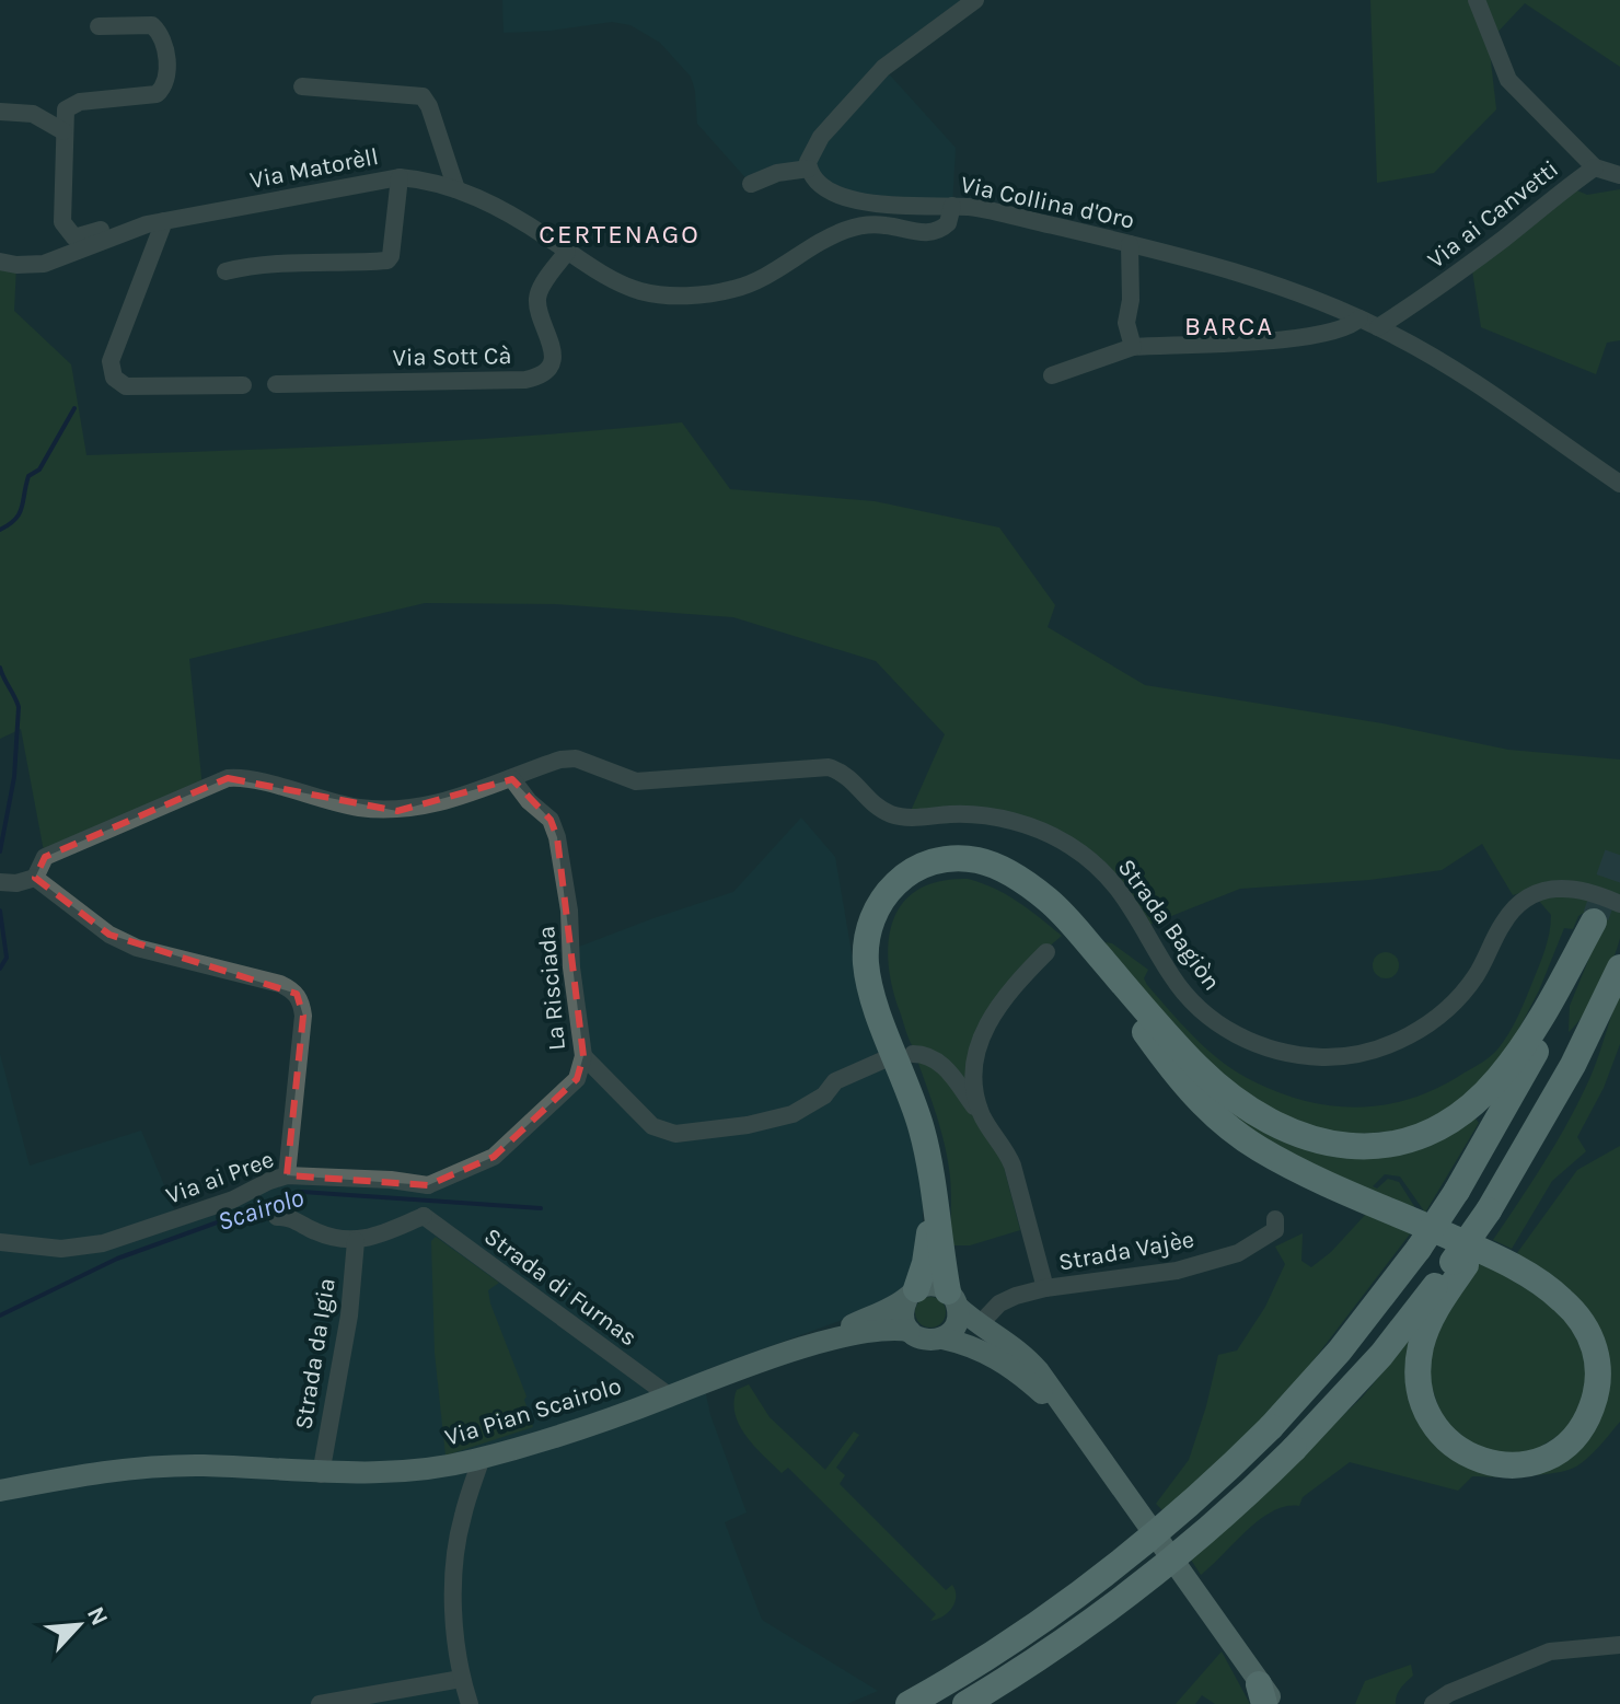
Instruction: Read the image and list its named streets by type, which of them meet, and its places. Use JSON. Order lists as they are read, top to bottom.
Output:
{
  "streets": {
    "main road": ["Via Pian Scairolo"],
    "street": [
      "Via Matorèll",
      "Via Collina d'Oro",
      "Via ai Canvetti",
      "Via Sott Cà",
      "Strada Bagiòn",
      "La Risciada",
      "Via ai Pree",
      "Strada Vajèe",
      "Strada di Furnas",
      "Strada da Igia"
    ]
  },
  "crossings": [
    ["Via Matorèll", "Via Collina d'Oro"],
    ["Via Matorèll", "Via Sott Cà"],
    ["Via Collina d'Oro", "Via ai Canvetti"],
    ["Strada Bagiòn", "La Risciada"],
    ["La Risciada", "Via ai Pree"],
    ["Strada di Furnas", "Via Pian Scairolo"],
    ["Strada da Igia", "Via Pian Scairolo"]
  ],
  "districts": ["CERTENAGO", "BARCA"],
  "water": ["Scairolo"],
  "north": "top right"
}
